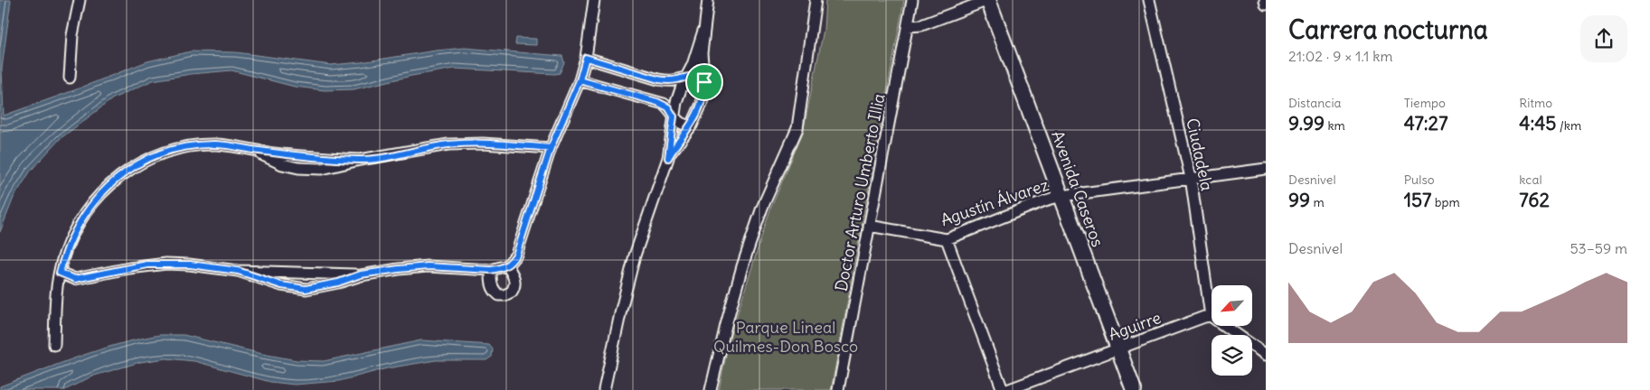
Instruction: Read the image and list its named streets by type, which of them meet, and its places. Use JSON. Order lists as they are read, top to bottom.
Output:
{
  "streets": {
    "street": [
      "Ciudadela",
      "Avenida Caseros",
      "Doctor Arturo Umberto Illia",
      "Agustín Álvarez",
      "Aguirre"
    ]
  },
  "crossings": [
    ["Ciudadela", "Agustín Álvarez"],
    ["Ciudadela", "Aguirre"],
    ["Avenida Caseros", "Agustín Álvarez"],
    ["Avenida Caseros", "Aguirre"],
    ["Doctor Arturo Umberto Illia", "Agustín Álvarez"]
  ],
  "parks": ["Parque Lineal Quilmes-Don Bosco"],
  "north": "bottom left",
  "page": {
    "heading": ["Carrera nocturna", "21:02 · 9 × 1.1 km"],
    "stats": [
      ["Distancia", "9.99 km"],
      ["Tiempo", "47:27"],
      ["Ritmo", "4:45 /km"],
      ["Desnivel", "99 m"],
      ["Pulso", "157 bpm"],
      ["kcal", "762"]
    ],
    "chart": ["Desnivel", "53–59 m"]
  }
}
